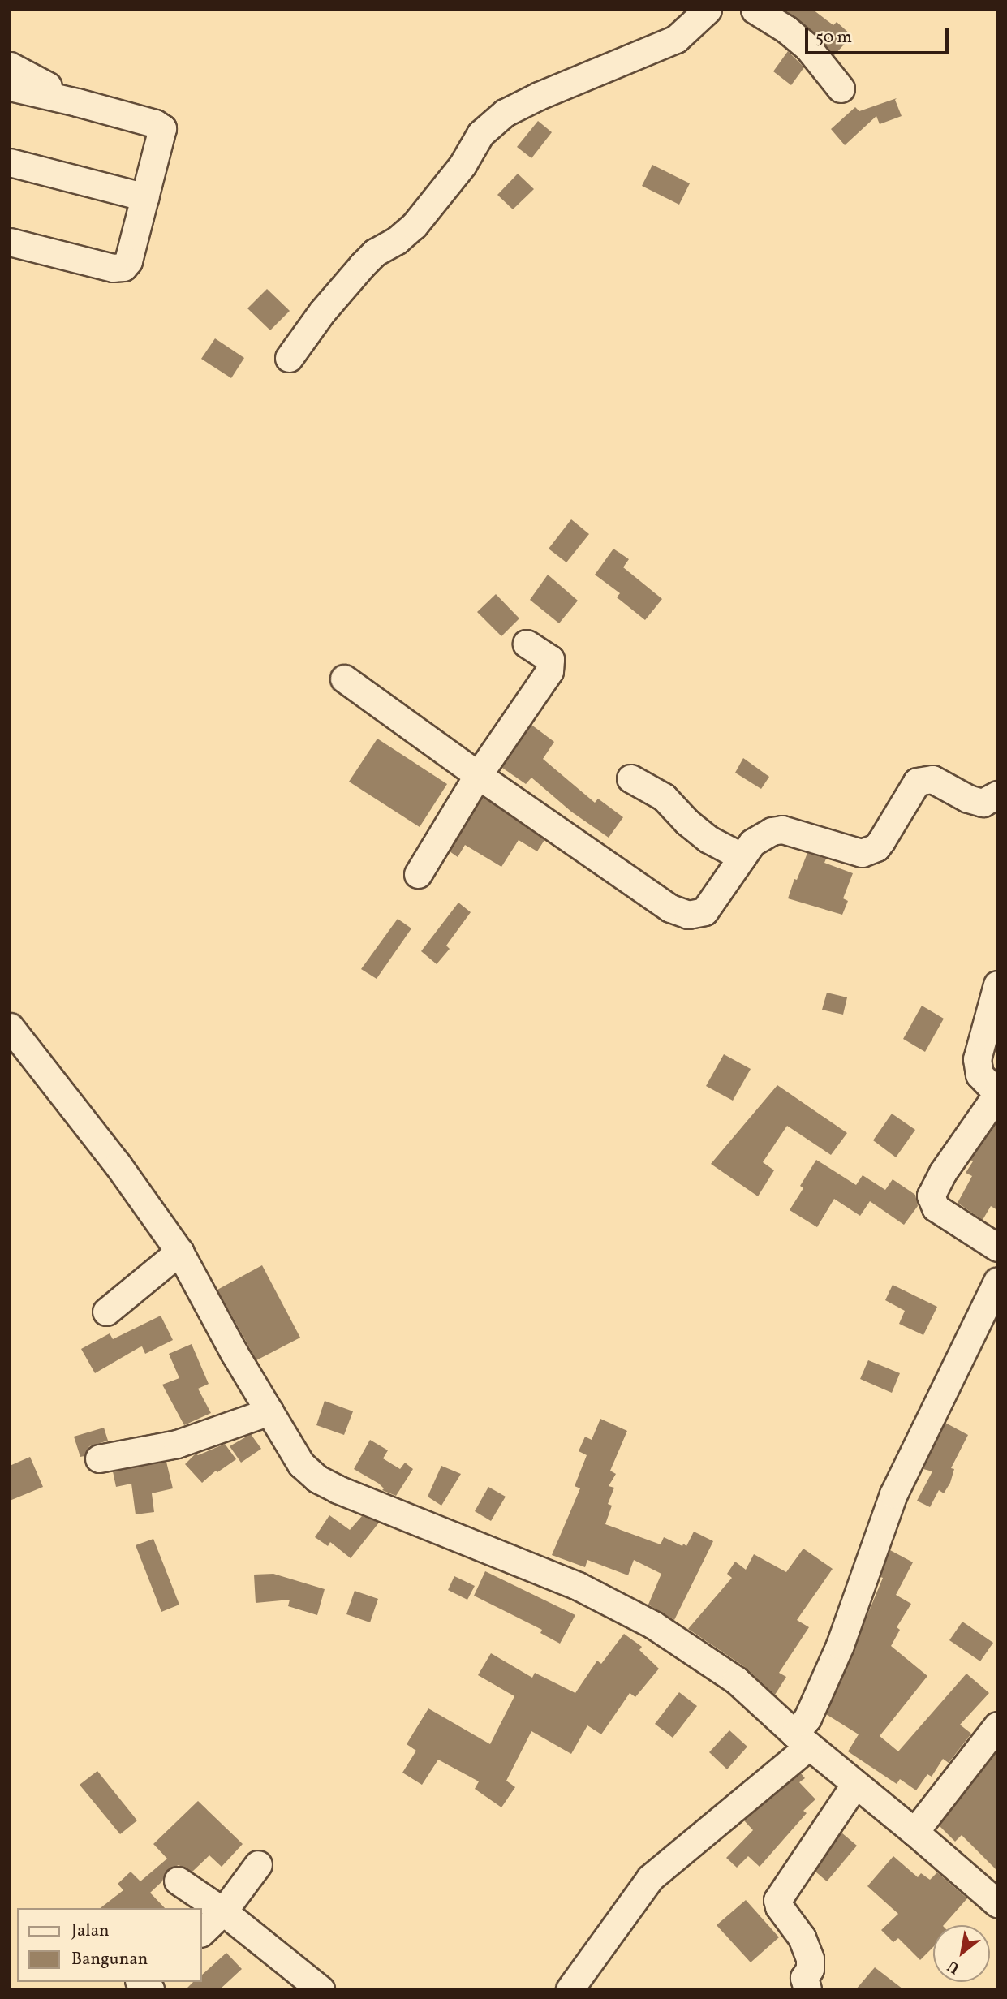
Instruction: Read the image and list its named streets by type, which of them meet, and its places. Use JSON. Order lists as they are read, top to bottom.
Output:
{
  "legend": ["Jalan", "Bangunan"],
  "scale_bar": "50 m",
  "north": "bottom left"
}
